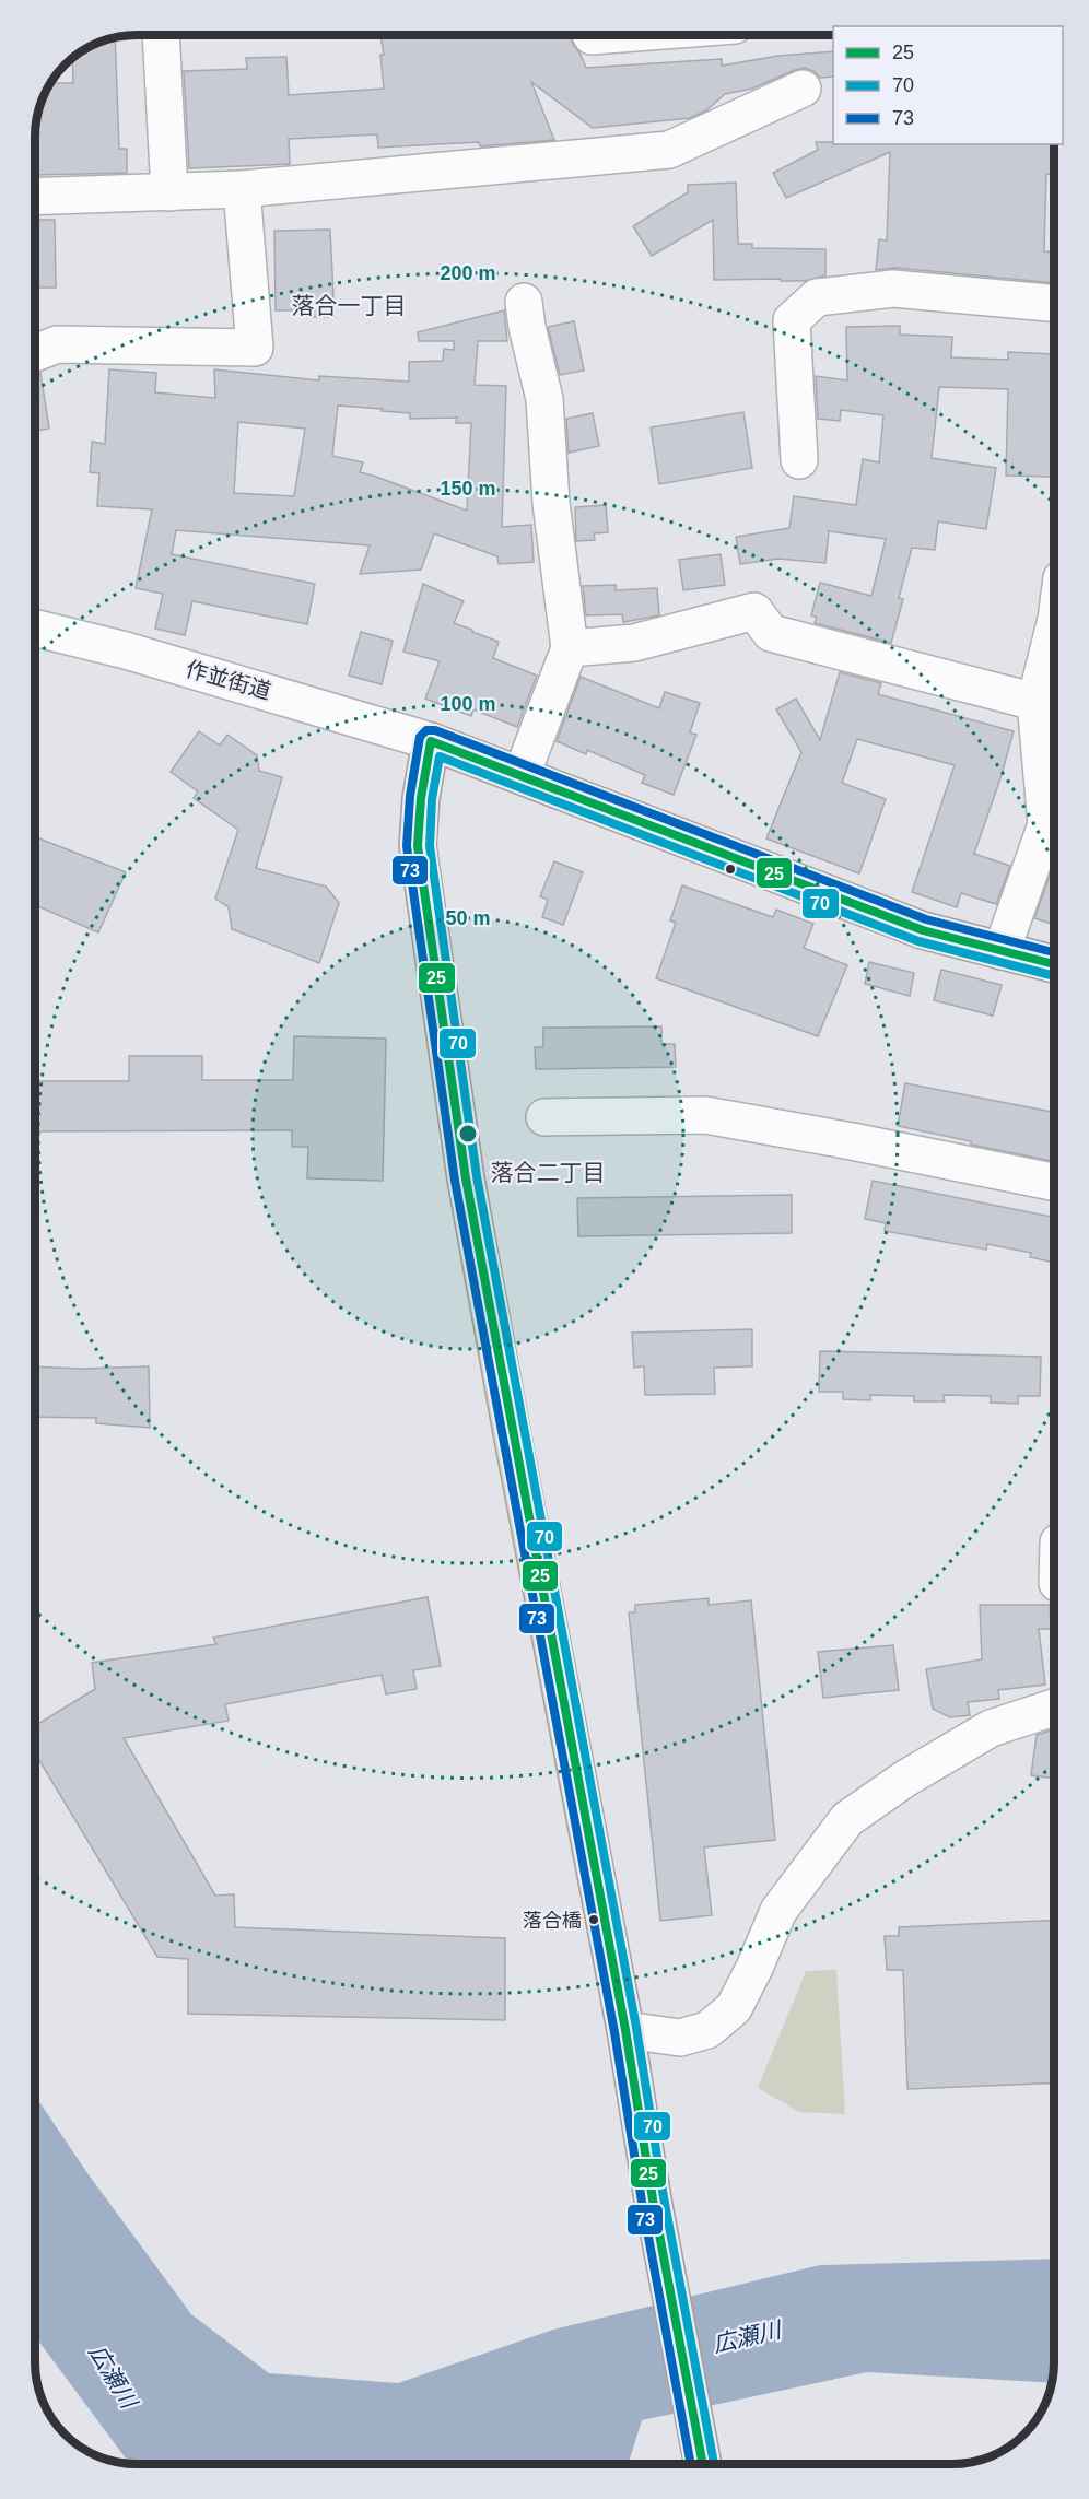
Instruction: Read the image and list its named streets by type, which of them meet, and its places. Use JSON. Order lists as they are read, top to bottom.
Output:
{
  "streets": {
    "street": ["作並街道"]
  },
  "districts": ["落合一丁目", "落合二丁目"],
  "water": ["広瀬川"],
  "places": ["落合橋"],
  "lines": ["transit line 73", "transit line 25", "transit line 70"],
  "legend": ["25", "70", "73"],
  "rings": [
    "200 m",
    "150 m",
    "100 m",
    "50 m"
  ]
}
